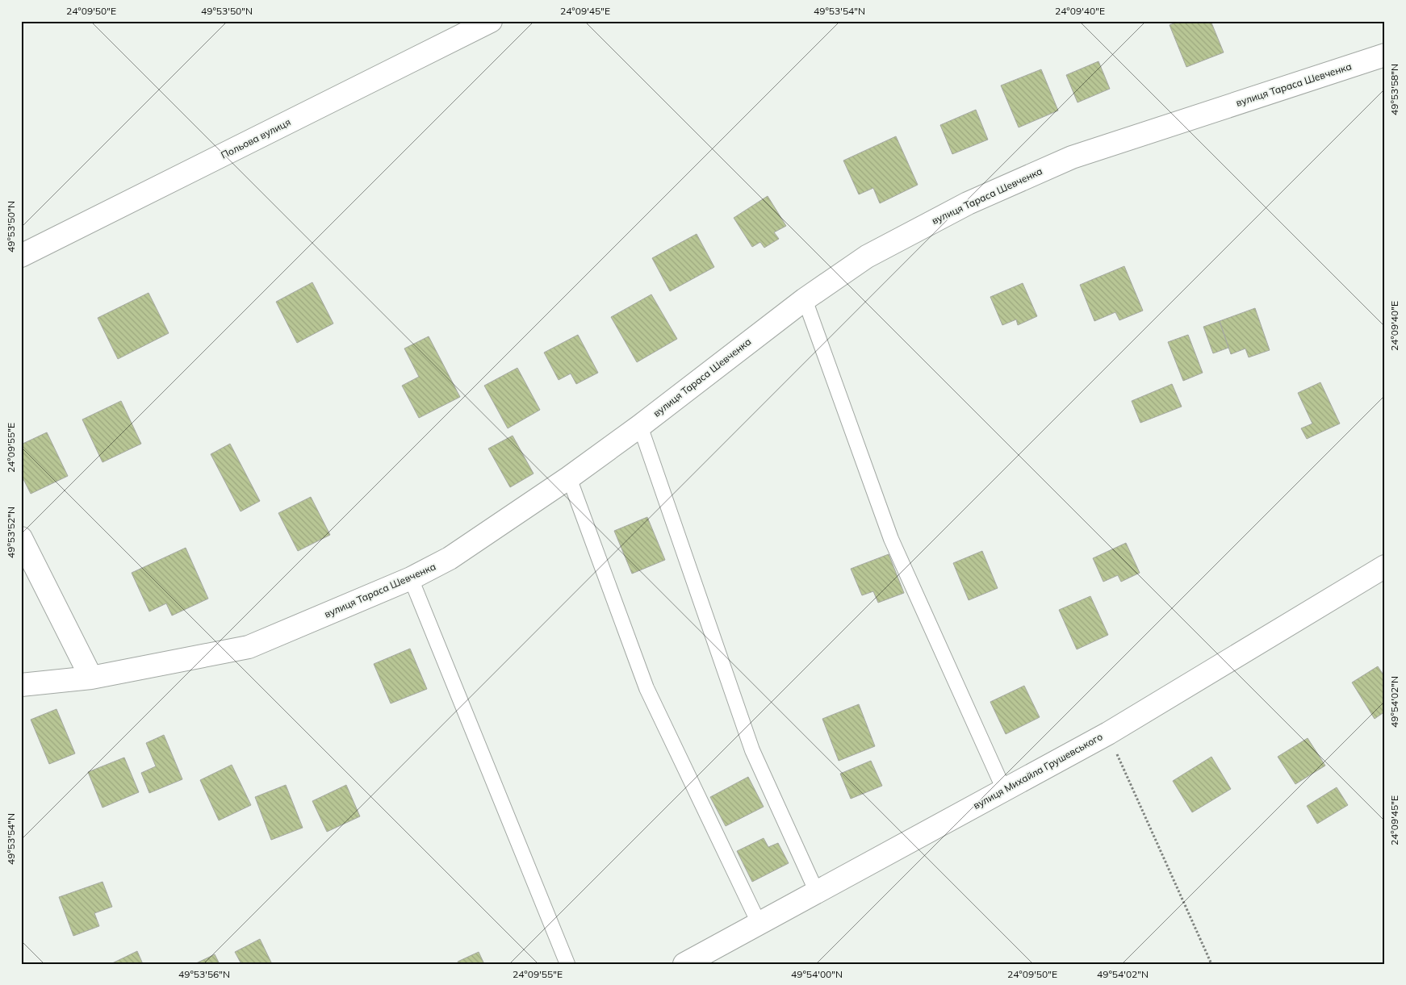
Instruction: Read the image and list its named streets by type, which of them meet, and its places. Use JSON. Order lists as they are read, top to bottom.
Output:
{
  "streets": {
    "street": ["вулиця Тараса Шевченка", "Польова вулиця", "вулиця Михайла Грушевського"]
  },
  "coordinates": [
    "24°09'50\"E",
    "49°53'50\"N",
    "24°09'45\"E",
    "49°53'54\"N",
    "24°09'40\"E",
    "49°53'58\"N",
    "24°09'55\"E",
    "49°53'52\"N",
    "49°54'02\"N",
    "49°53'56\"N",
    "49°54'00\"N"
  ]
}
